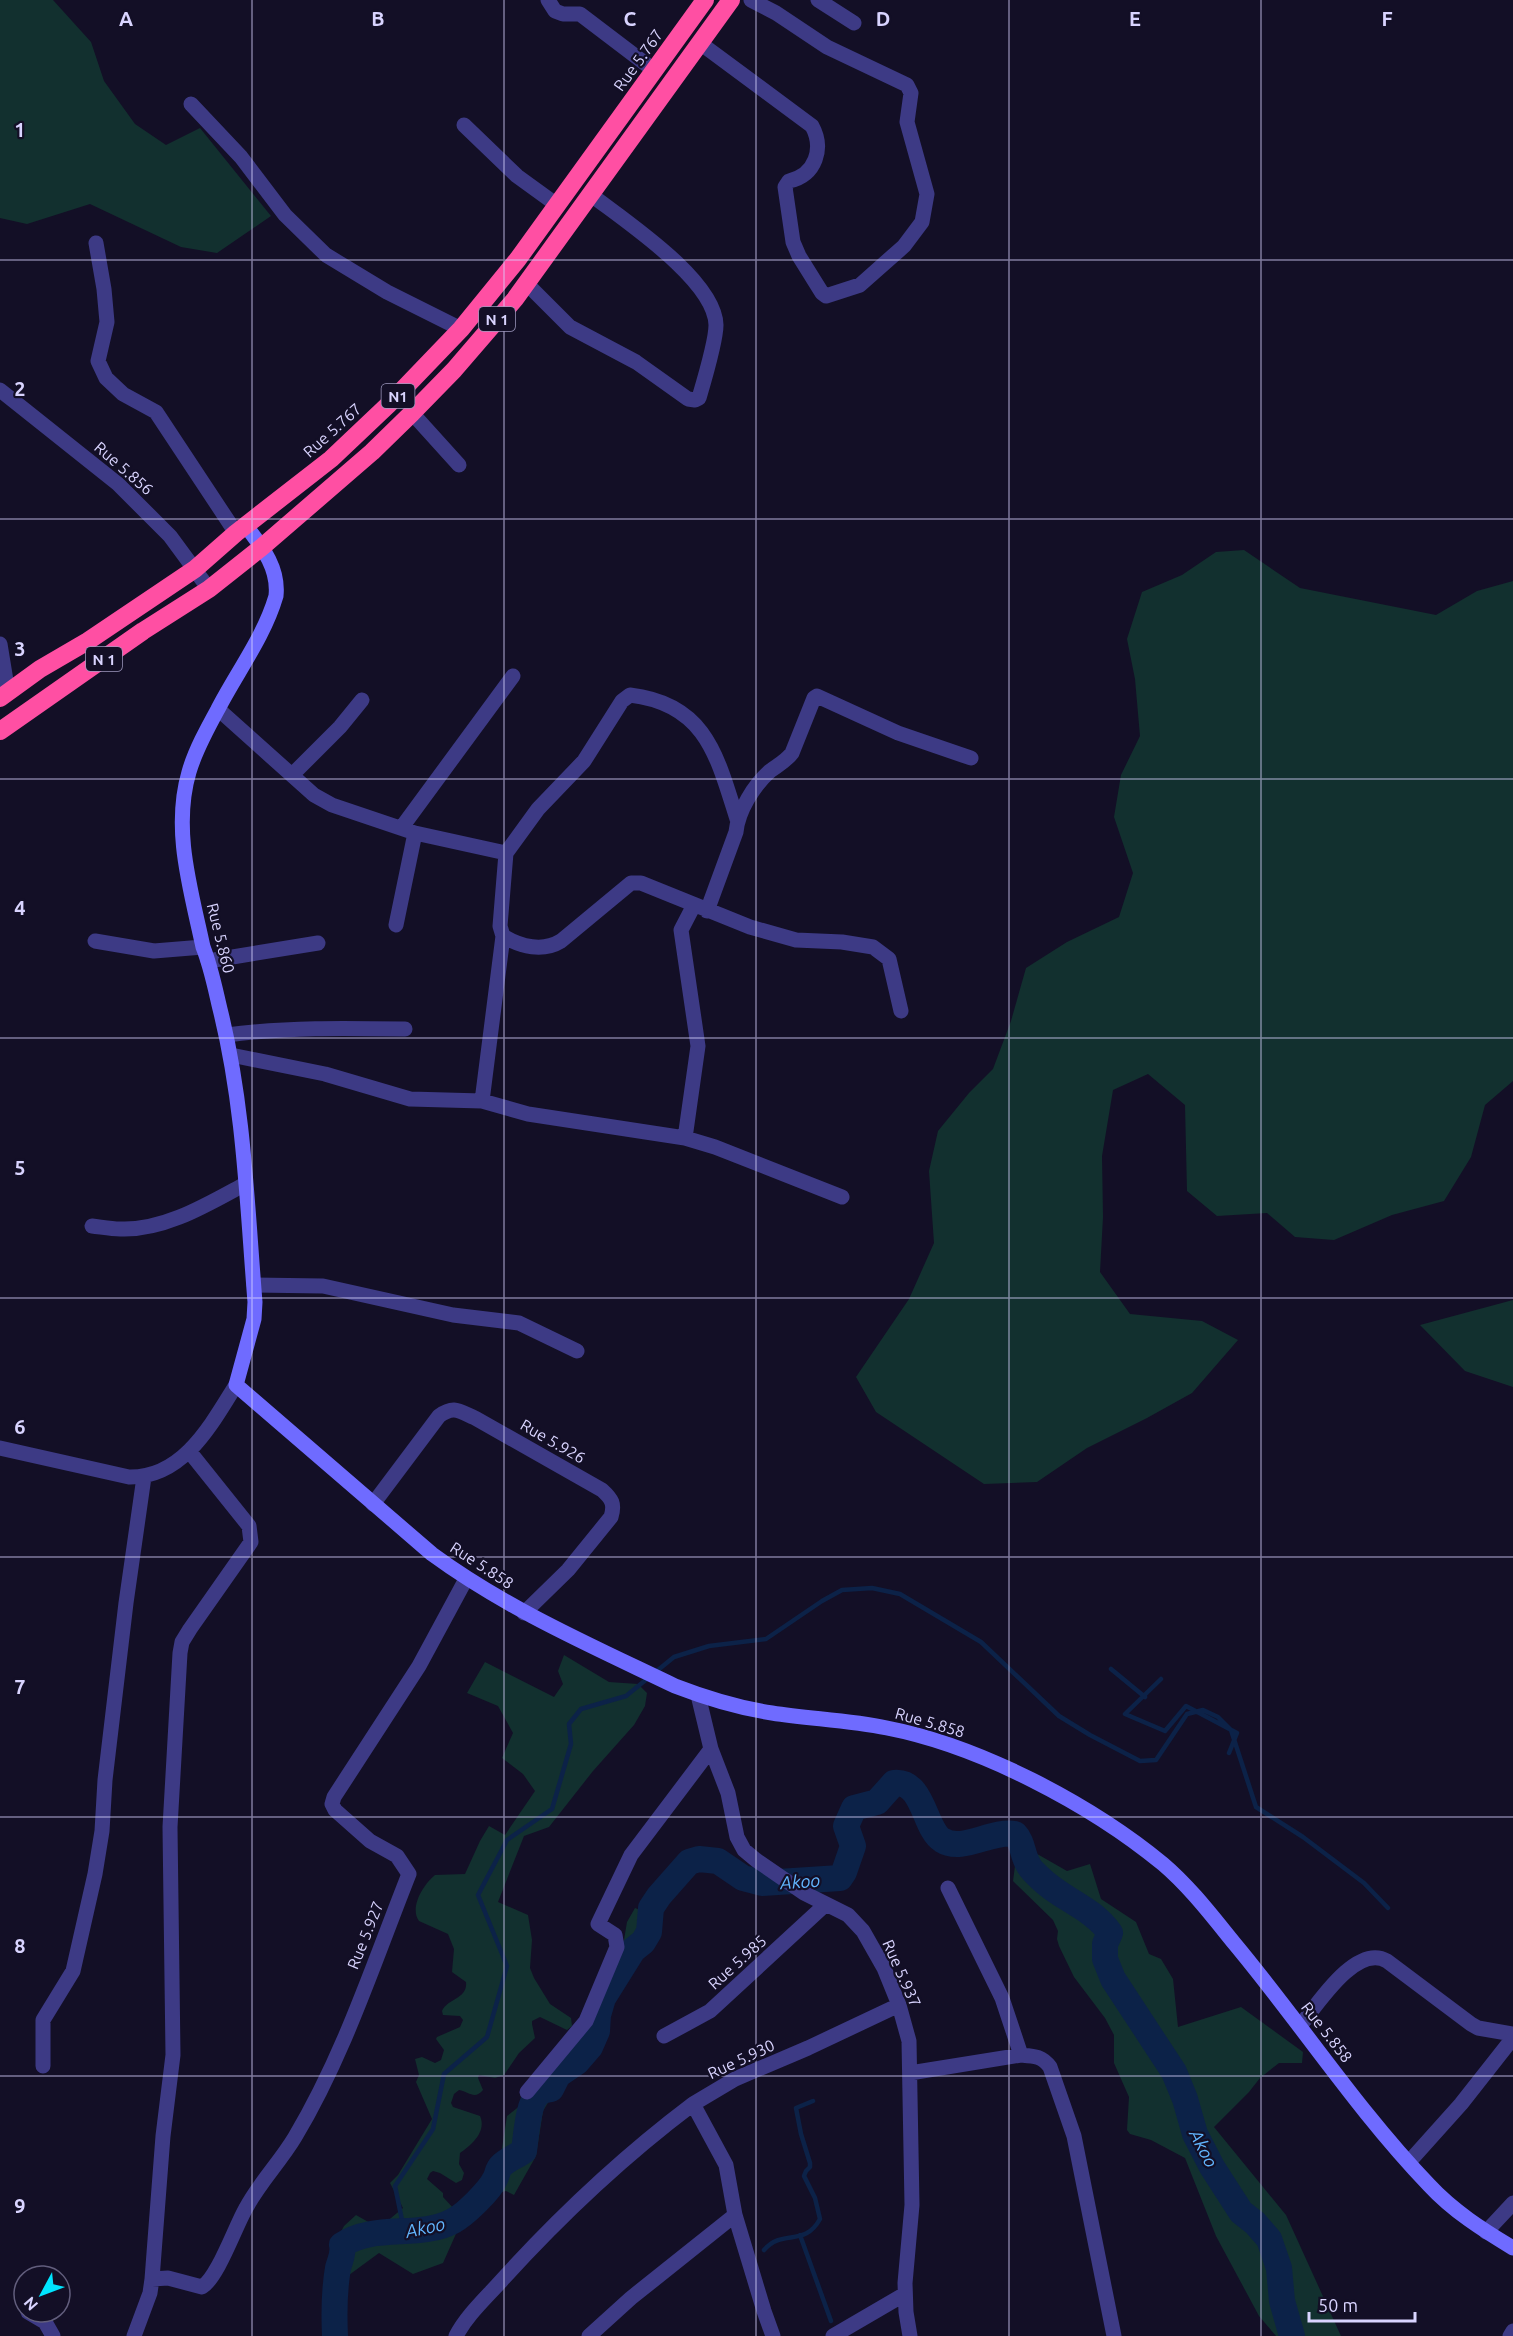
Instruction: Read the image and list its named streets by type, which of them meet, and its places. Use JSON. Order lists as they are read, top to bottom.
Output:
{
  "streets": {
    "highway": ["Rue 5.767", "N 1", "N1"],
    "street": [
      "Rue 5.856",
      "Rue 5.860",
      "Rue 5.926",
      "Rue 5.858",
      "Rue 5.927",
      "Rue 5.985",
      "Rue 5.937",
      "Rue 5.930"
    ]
  },
  "crossings": [
    ["Rue 5.767", "Rue 5.856"],
    ["Rue 5.767", "Rue 5.860"],
    ["N 1", "Rue 5.856"],
    ["N 1", "Rue 5.860"],
    ["Rue 5.860", "Rue 5.858"],
    ["Rue 5.926", "Rue 5.858"],
    ["Rue 5.858", "Rue 5.927"],
    ["Rue 5.858", "Rue 5.937"],
    ["Rue 5.985", "Rue 5.937"],
    ["Rue 5.937", "Rue 5.930"]
  ],
  "water": ["Akoo"],
  "scale_bar": "50 m",
  "north": "bottom left",
  "grid": {
    "columns": [
      "A",
      "B",
      "C",
      "D",
      "E",
      "F"
    ],
    "rows": [
      "1",
      "2",
      "3",
      "4",
      "5",
      "6",
      "7",
      "8",
      "9"
    ]
  }
}
